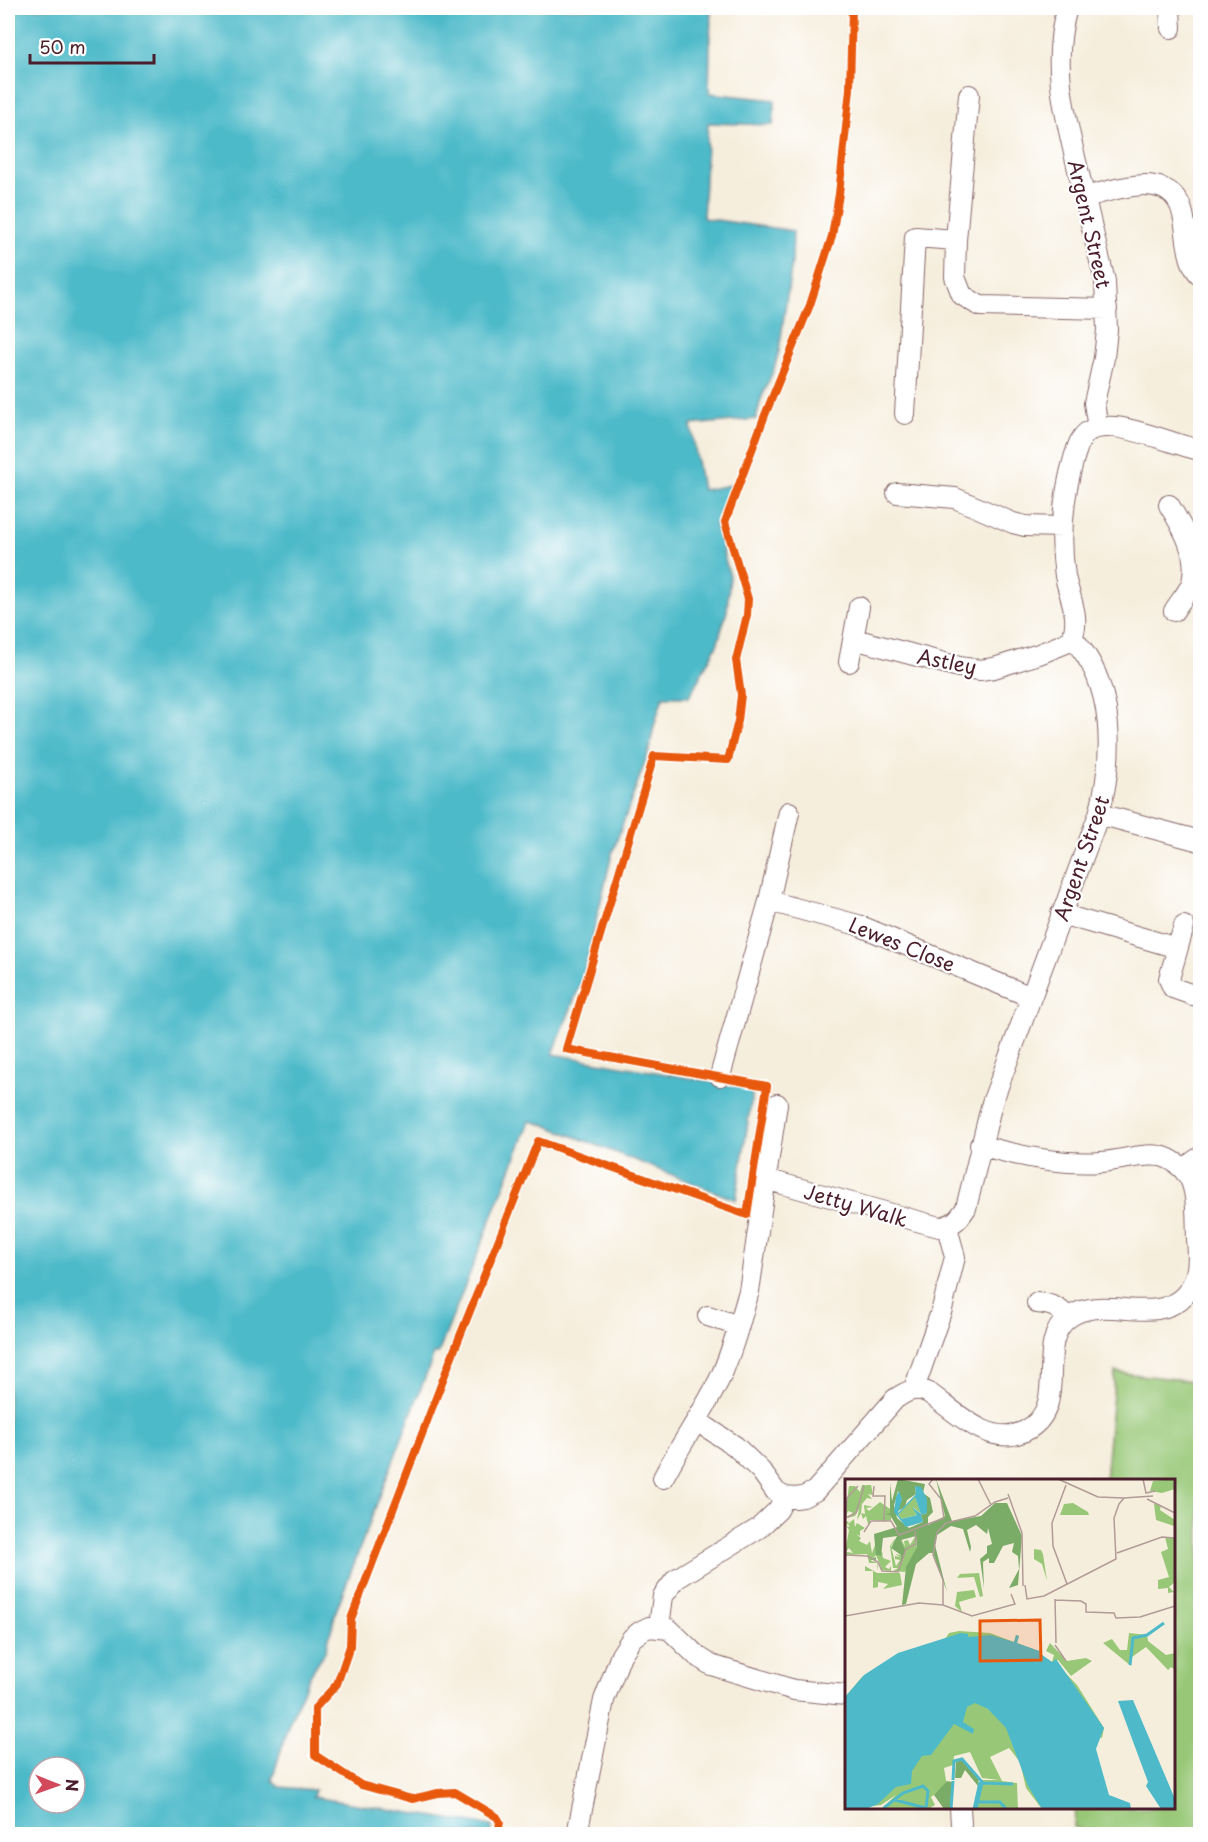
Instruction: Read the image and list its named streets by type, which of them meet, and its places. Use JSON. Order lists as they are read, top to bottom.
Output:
{
  "streets": {
    "street": [
      "Argent Street",
      "Astley",
      "Lewes Close",
      "Jetty Walk"
    ]
  },
  "crossings": [
    ["Argent Street", "Astley"],
    ["Argent Street", "Lewes Close"],
    ["Argent Street", "Jetty Walk"]
  ],
  "scale_bar": "50 m",
  "north": "right"
}
